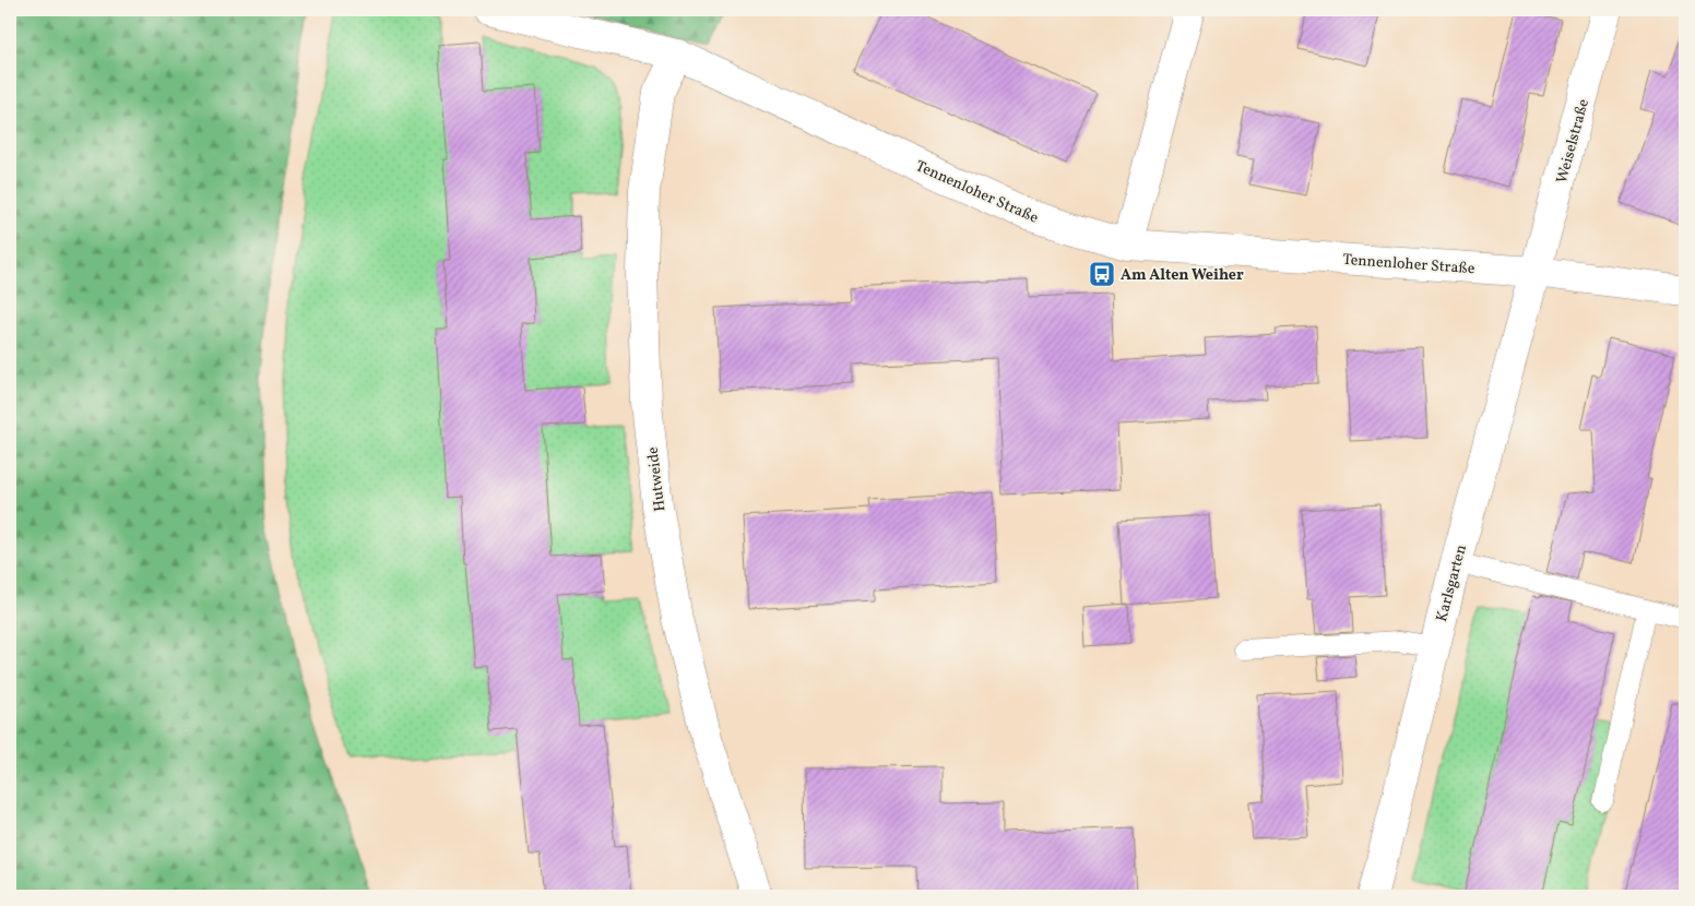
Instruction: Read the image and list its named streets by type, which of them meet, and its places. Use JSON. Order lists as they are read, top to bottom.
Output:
{
  "streets": {
    "street": [
      "Weiselstraße",
      "Tennenloher Straße",
      "Hutweide",
      "Karlsgarten"
    ]
  },
  "crossings": [
    ["Weiselstraße", "Tennenloher Straße"],
    ["Weiselstraße", "Karlsgarten"],
    ["Tennenloher Straße", "Hutweide"],
    ["Tennenloher Straße", "Karlsgarten"]
  ],
  "places": {
    "bus stop": ["Am Alten Weiher"]
  }
}
